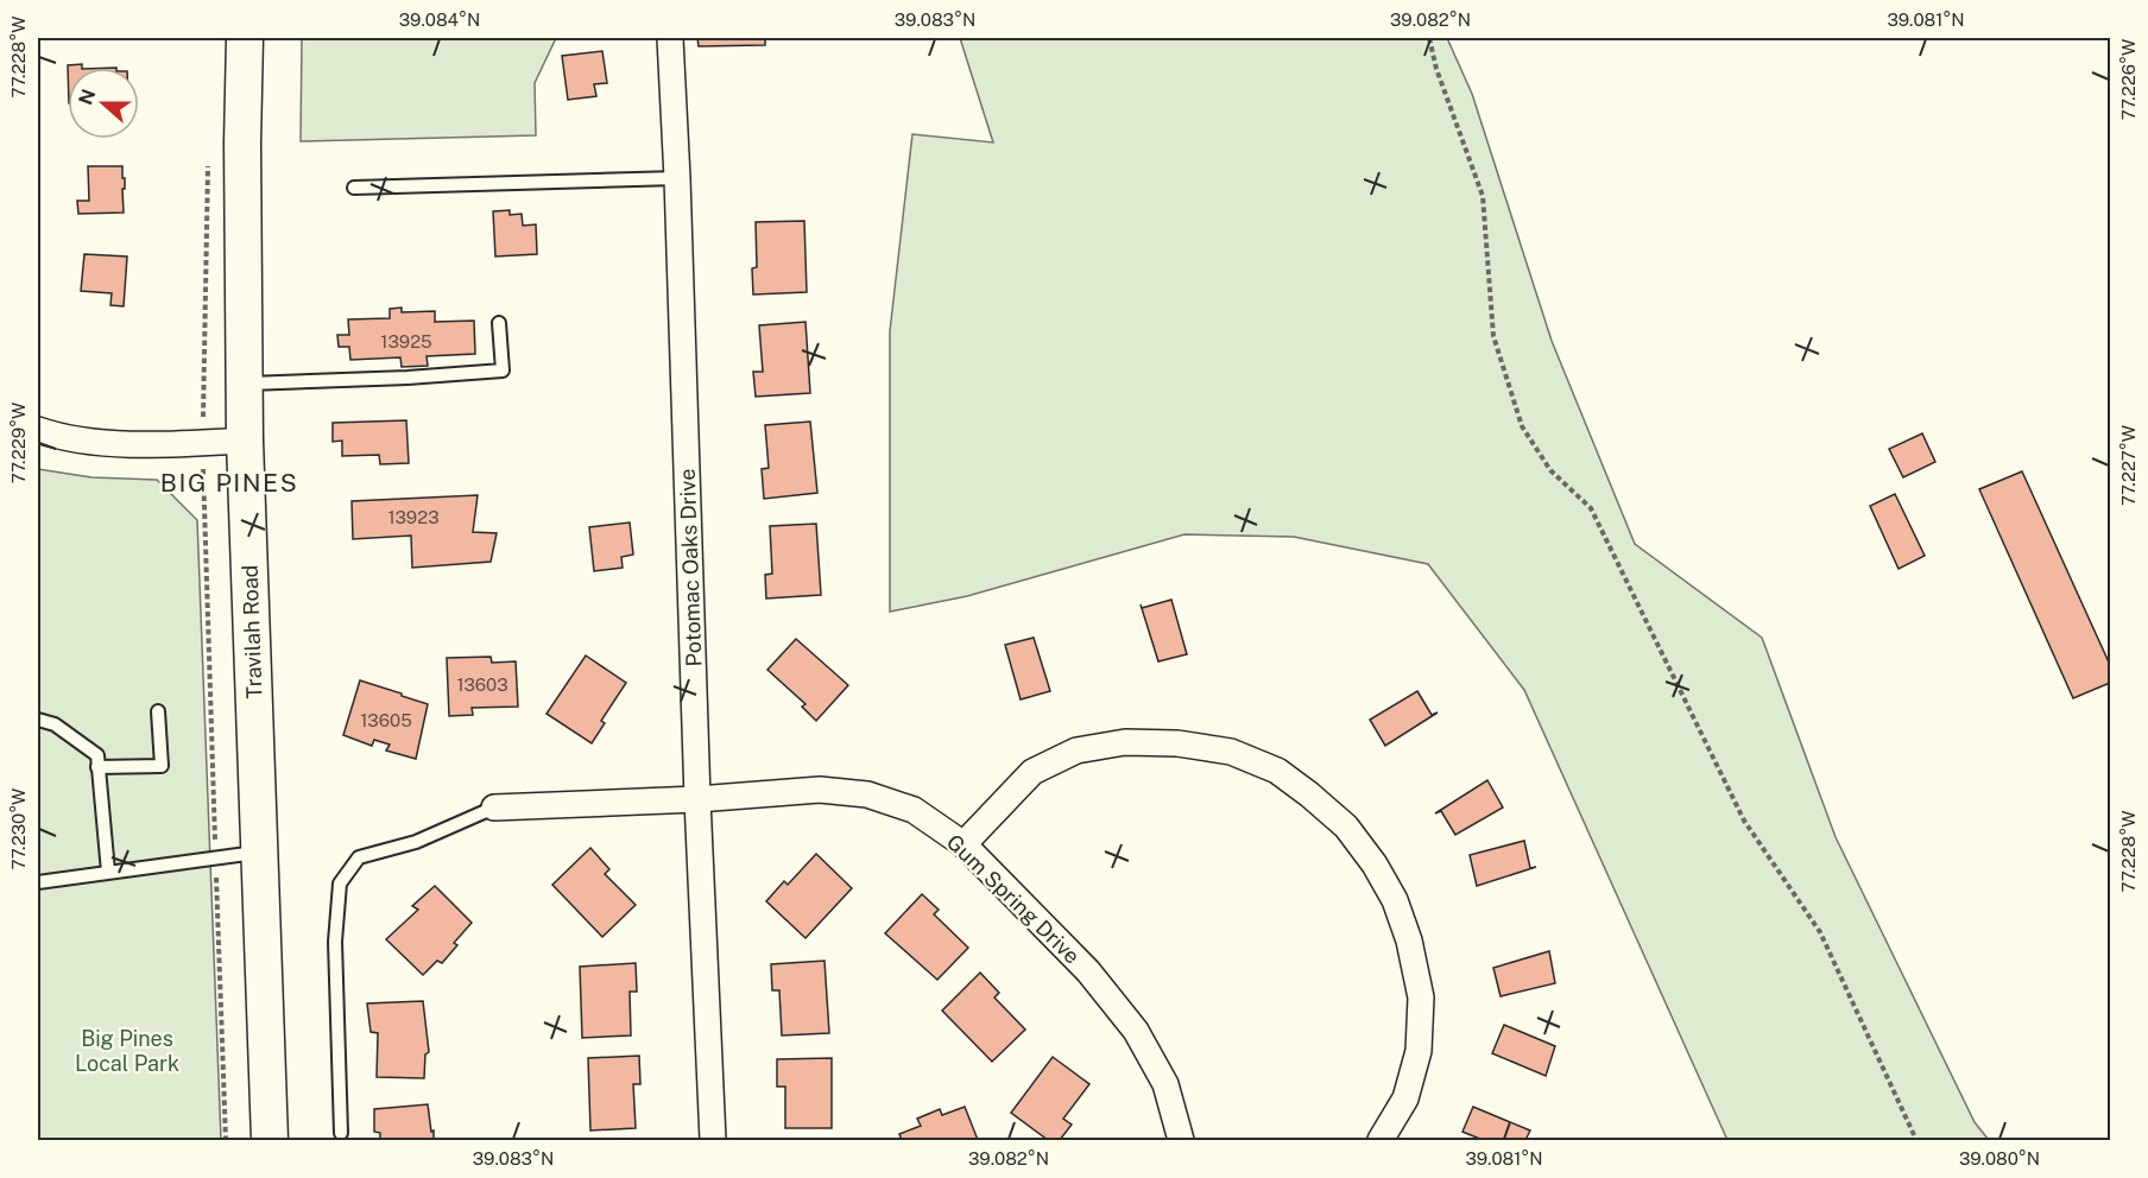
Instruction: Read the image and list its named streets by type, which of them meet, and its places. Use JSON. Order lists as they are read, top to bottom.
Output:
{
  "streets": {
    "main road": ["Travilah Road"],
    "street": ["Potomac Oaks Drive", "Gum Spring Drive"]
  },
  "crossings": [
    ["Potomac Oaks Drive", "Gum Spring Drive"]
  ],
  "districts": ["BIG PINES"],
  "parks": ["Big Pines Local Park"],
  "house_numbers": [
    "13925",
    "13923",
    "13603",
    "13605"
  ],
  "north": "left",
  "coordinates": [
    "39.084°N",
    "39.083°N",
    "39.082°N",
    "39.081°N",
    "77.228°W",
    "77.226°W",
    "77.229°W",
    "77.227°W",
    "77.230°W",
    "39.080°N"
  ]
}
